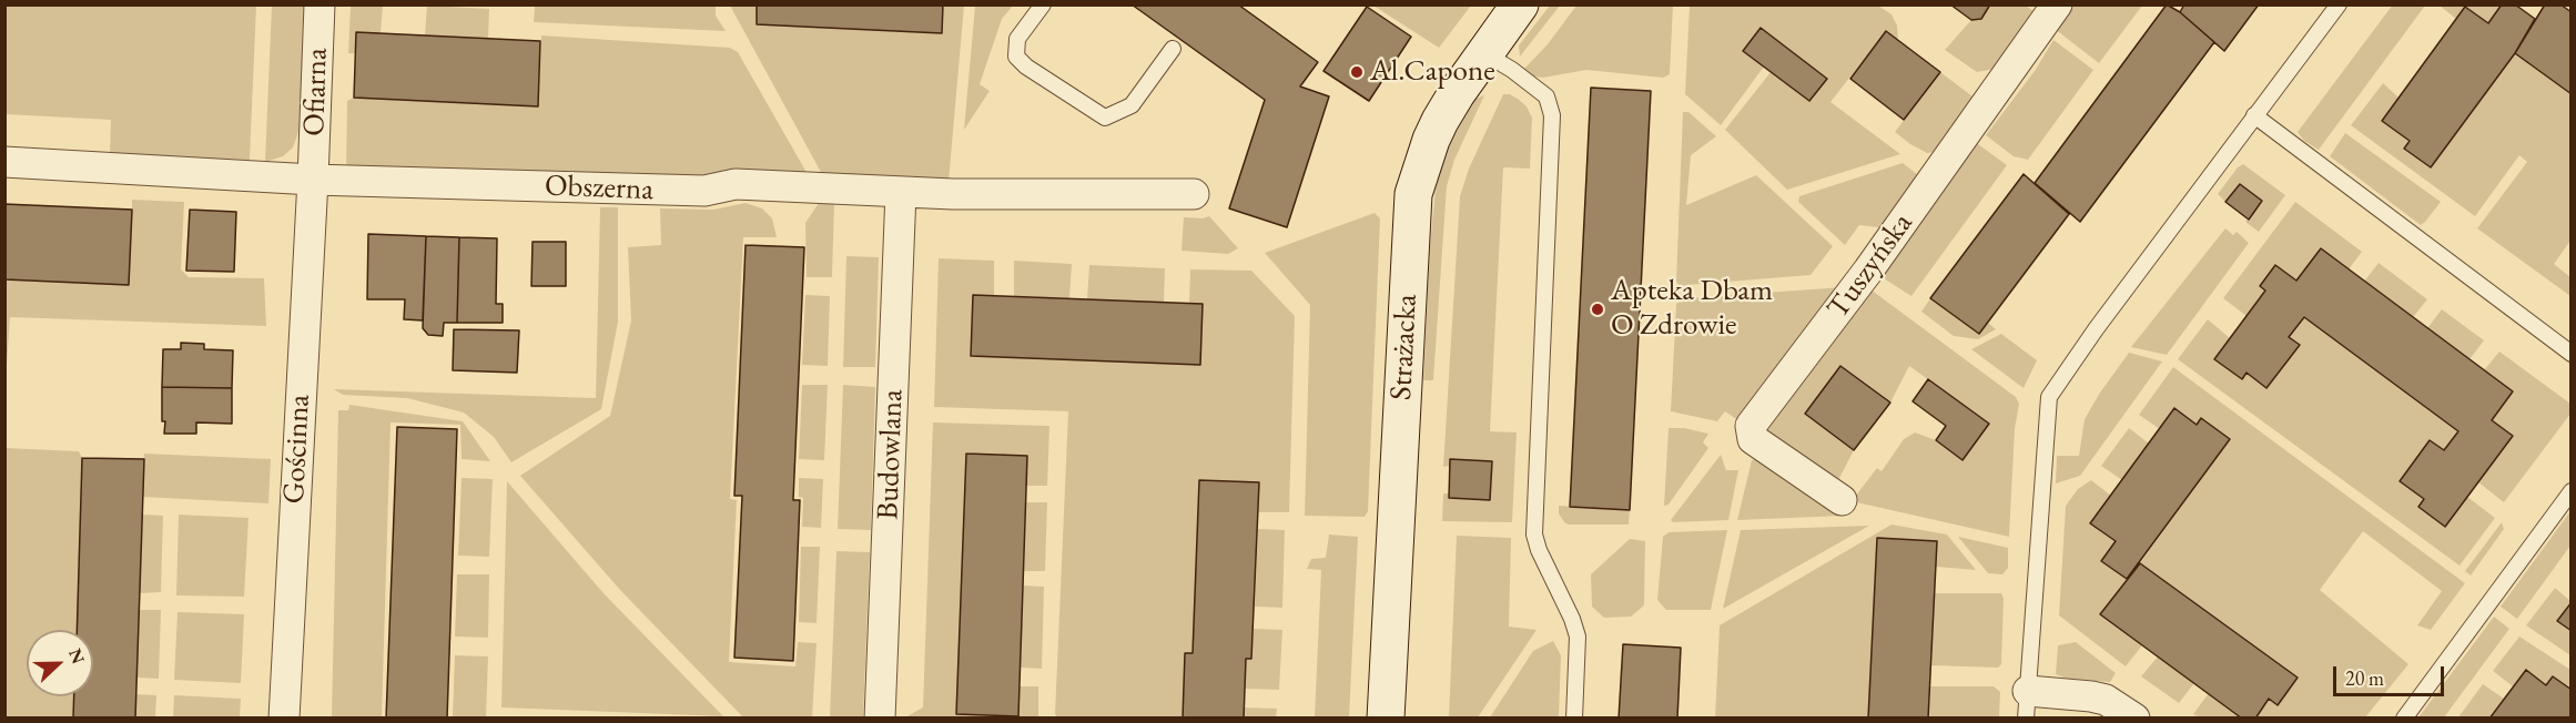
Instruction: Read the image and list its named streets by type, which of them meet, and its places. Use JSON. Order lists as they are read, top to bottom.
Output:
{
  "streets": {
    "street": [
      "Ofiarna",
      "Obszerna",
      "Tuszyńska",
      "Strażacka",
      "Gościnna",
      "Budowlana"
    ]
  },
  "crossings": [
    ["Ofiarna", "Obszerna"],
    ["Ofiarna", "Gościnna"],
    ["Obszerna", "Gościnna"],
    ["Obszerna", "Budowlana"]
  ],
  "places": ["Al.Capone", "Apteka Dbam O Zdrowie"],
  "scale_bar": "20 m",
  "north": "right"
}
